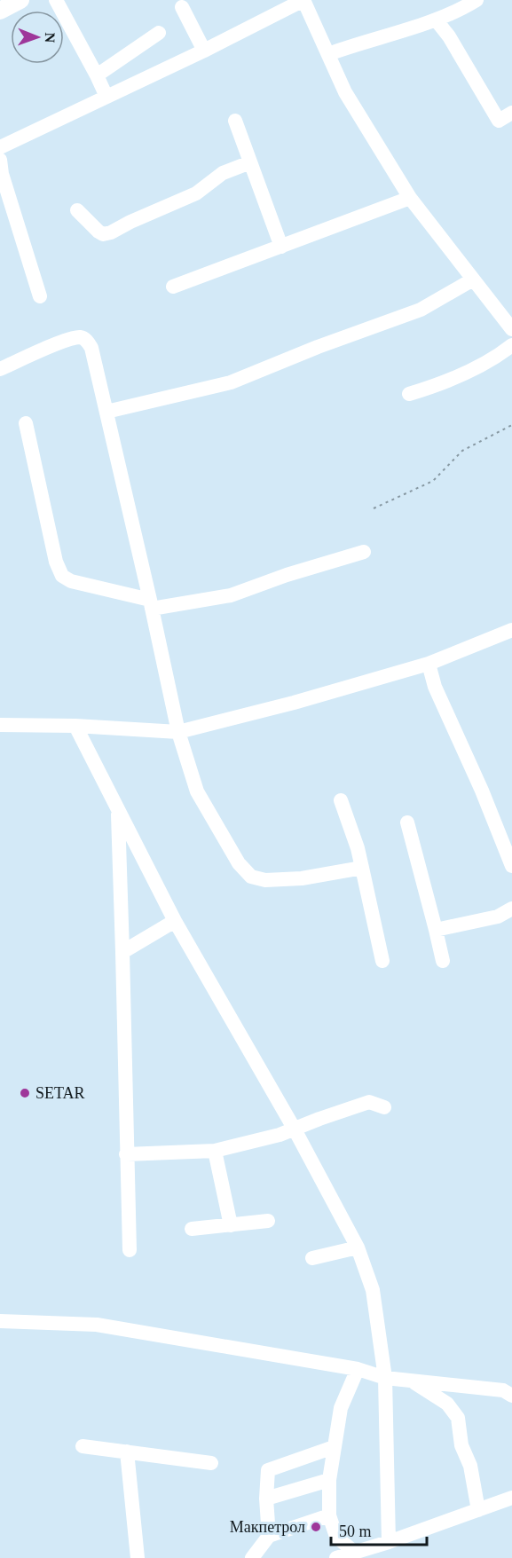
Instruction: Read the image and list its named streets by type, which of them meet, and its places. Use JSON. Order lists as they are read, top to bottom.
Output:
{
  "places": ["SETAR", "Макпетрол"],
  "scale_bar": "50 m",
  "north": "right"
}
